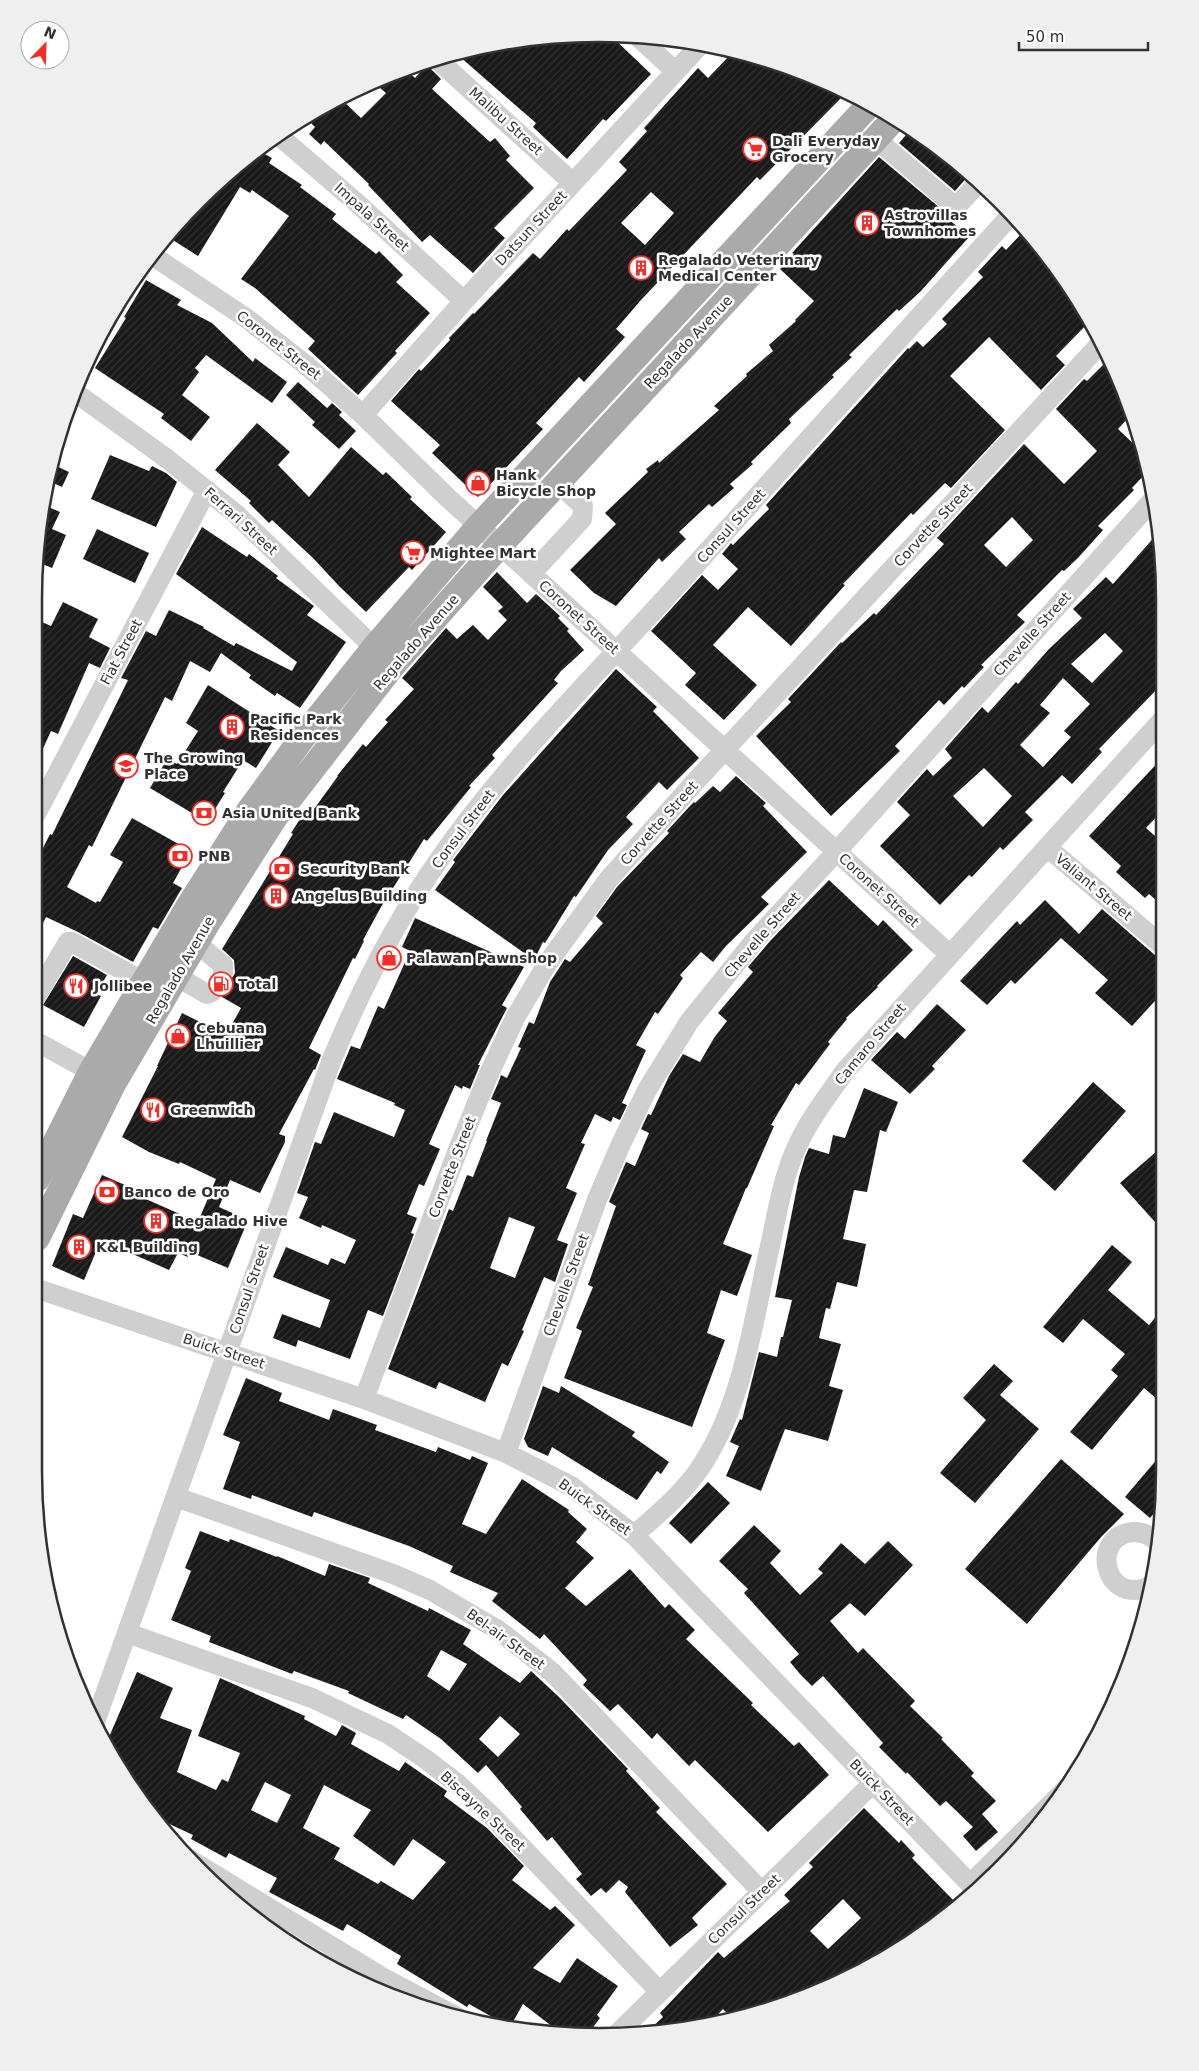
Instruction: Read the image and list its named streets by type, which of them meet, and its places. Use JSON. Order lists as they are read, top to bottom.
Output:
{
  "streets": {
    "main road": ["Regalado Avenue"],
    "street": [
      "Malibu Street",
      "Impala Street",
      "Datsun Street",
      "Coronet Street",
      "Ferrari Street",
      "Corvette Street",
      "Consul Street",
      "Chevelle Street",
      "Fiat Street",
      "Valiant Street",
      "Camaro Street",
      "Buick Street",
      "Bel-air Street",
      "Biscayne Street"
    ]
  },
  "crossings": [
    ["Malibu Street", "Datsun Street"],
    ["Impala Street", "Datsun Street"],
    ["Datsun Street", "Coronet Street"],
    ["Regalado Avenue", "Coronet Street"],
    ["Regalado Avenue", "Ferrari Street"],
    ["Coronet Street", "Corvette Street"],
    ["Coronet Street", "Consul Street"],
    ["Coronet Street", "Chevelle Street"],
    ["Coronet Street", "Camaro Street"],
    ["Ferrari Street", "Fiat Street"],
    ["Corvette Street", "Buick Street"],
    ["Consul Street", "Buick Street"],
    ["Consul Street", "Bel-air Street"],
    ["Consul Street", "Biscayne Street"],
    ["Chevelle Street", "Buick Street"],
    ["Valiant Street", "Camaro Street"],
    ["Camaro Street", "Buick Street"]
  ],
  "places": {
    "supermarket": ["Dali Everyday Grocery", "Mightee Mart"],
    "building": [
      "Astrovillas Townhomes",
      "Regalado Veterinary Medical Center",
      "Pacific Park Residences",
      "Angelus Building",
      "Regalado Hive",
      "K&L Building"
    ],
    "shop": ["Hank Bicycle Shop", "Palawan Pawnshop", "Cebuana Lhuillier"],
    "school or university": ["The Growing Place"],
    "bank": [
      "Asia United Bank",
      "PNB",
      "Security Bank",
      "Banco de Oro"
    ],
    "fuel station": ["Total"],
    "restaurant": ["Jollibee", "Greenwich"]
  },
  "scale_bar": "50 m",
  "north": "top right"
}
